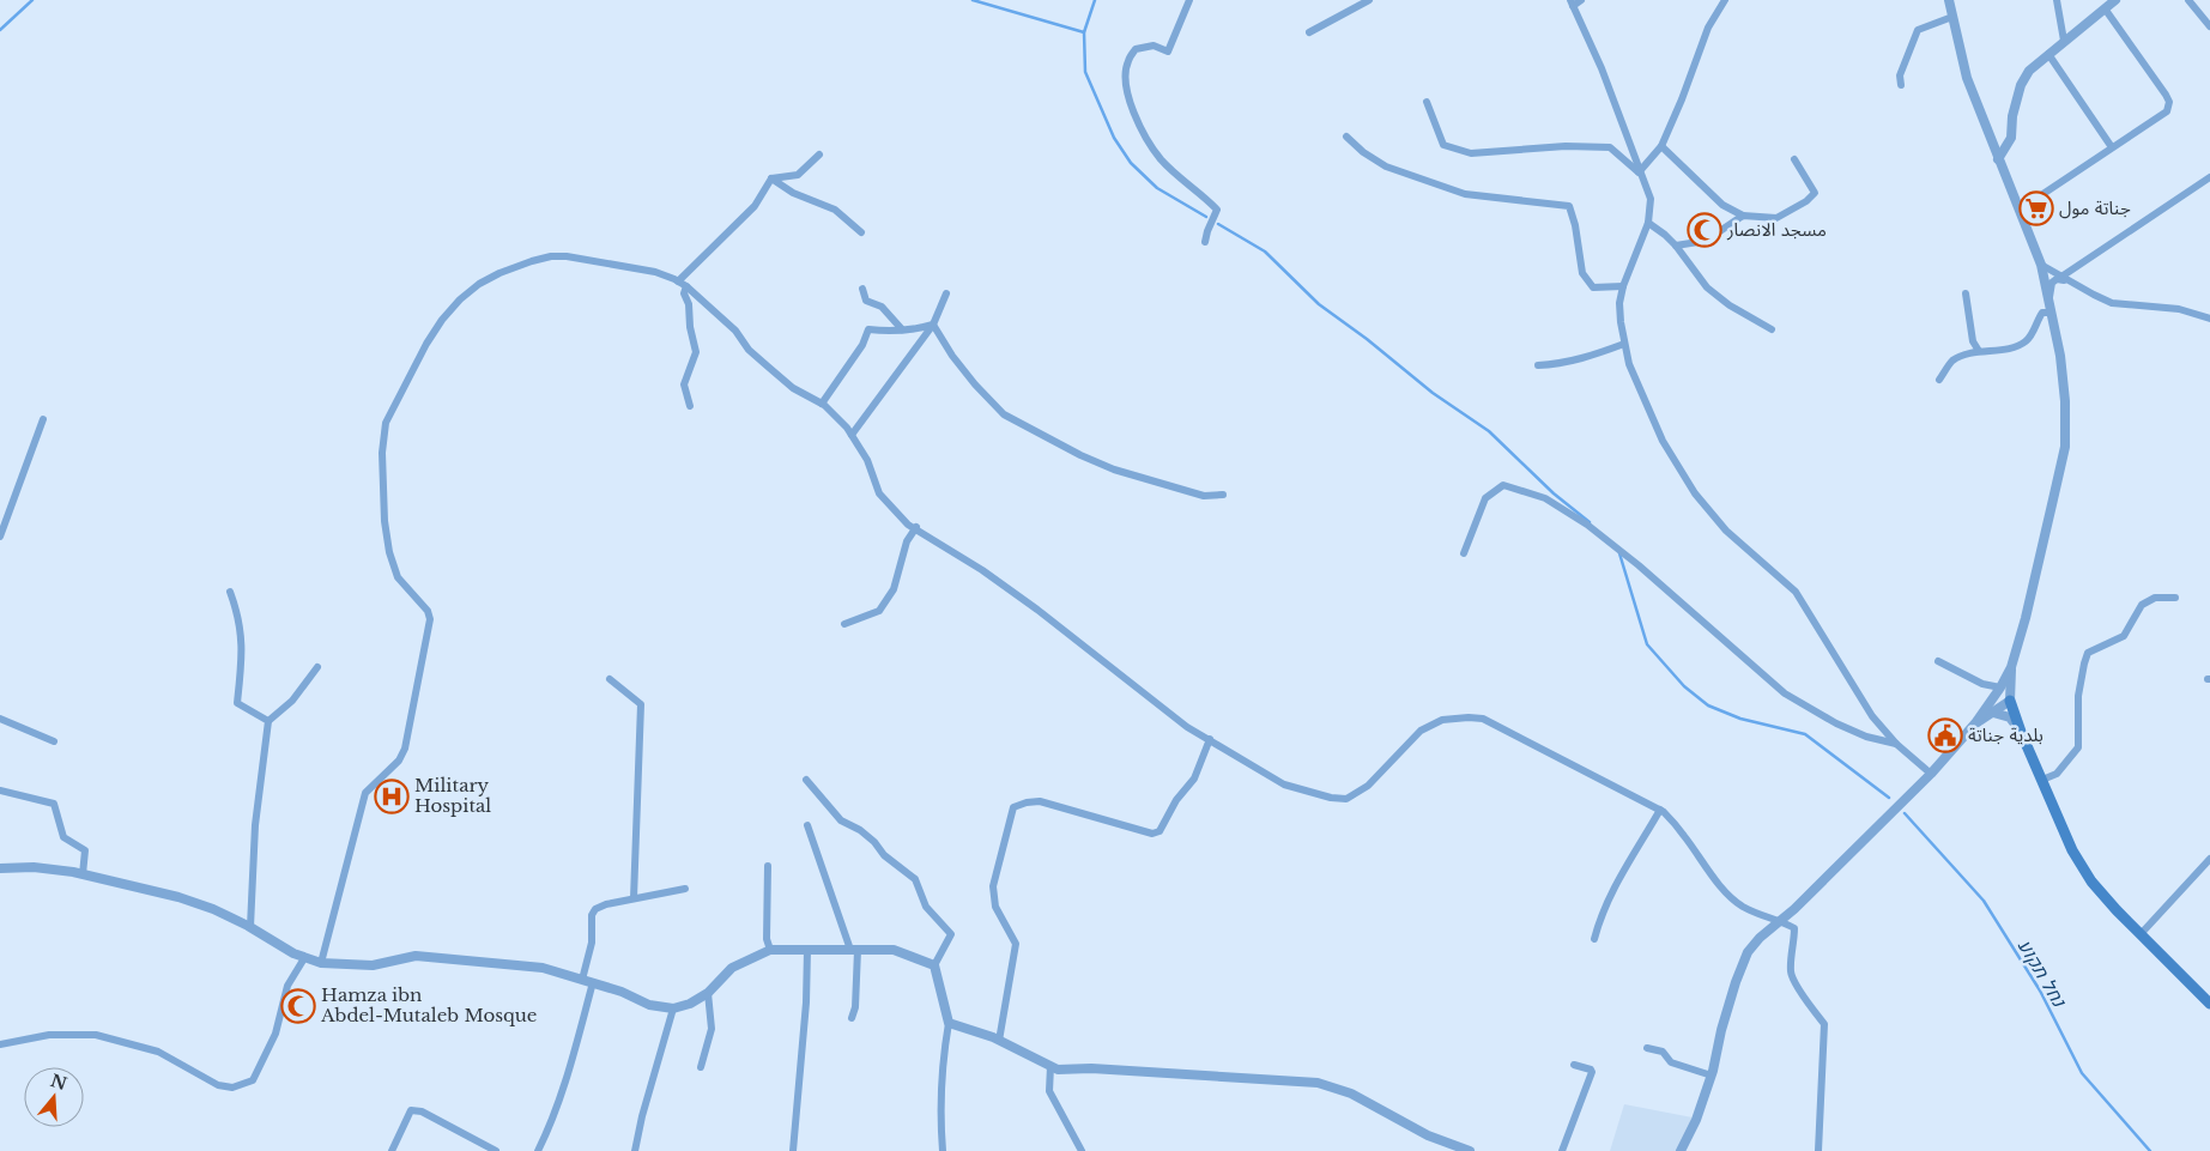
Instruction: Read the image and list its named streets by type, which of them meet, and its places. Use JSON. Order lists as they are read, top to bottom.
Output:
{
  "water": ["נחל תקוע"],
  "places": {
    "supermarket": ["جناتة مول"],
    "mosque": ["مسجد الانصار", "Hamza ibn Abdel-Mutaleb Mosque"],
    "public building": ["بلدية جناتة"],
    "hospital": ["Military Hospital"]
  },
  "north": "top"
}
